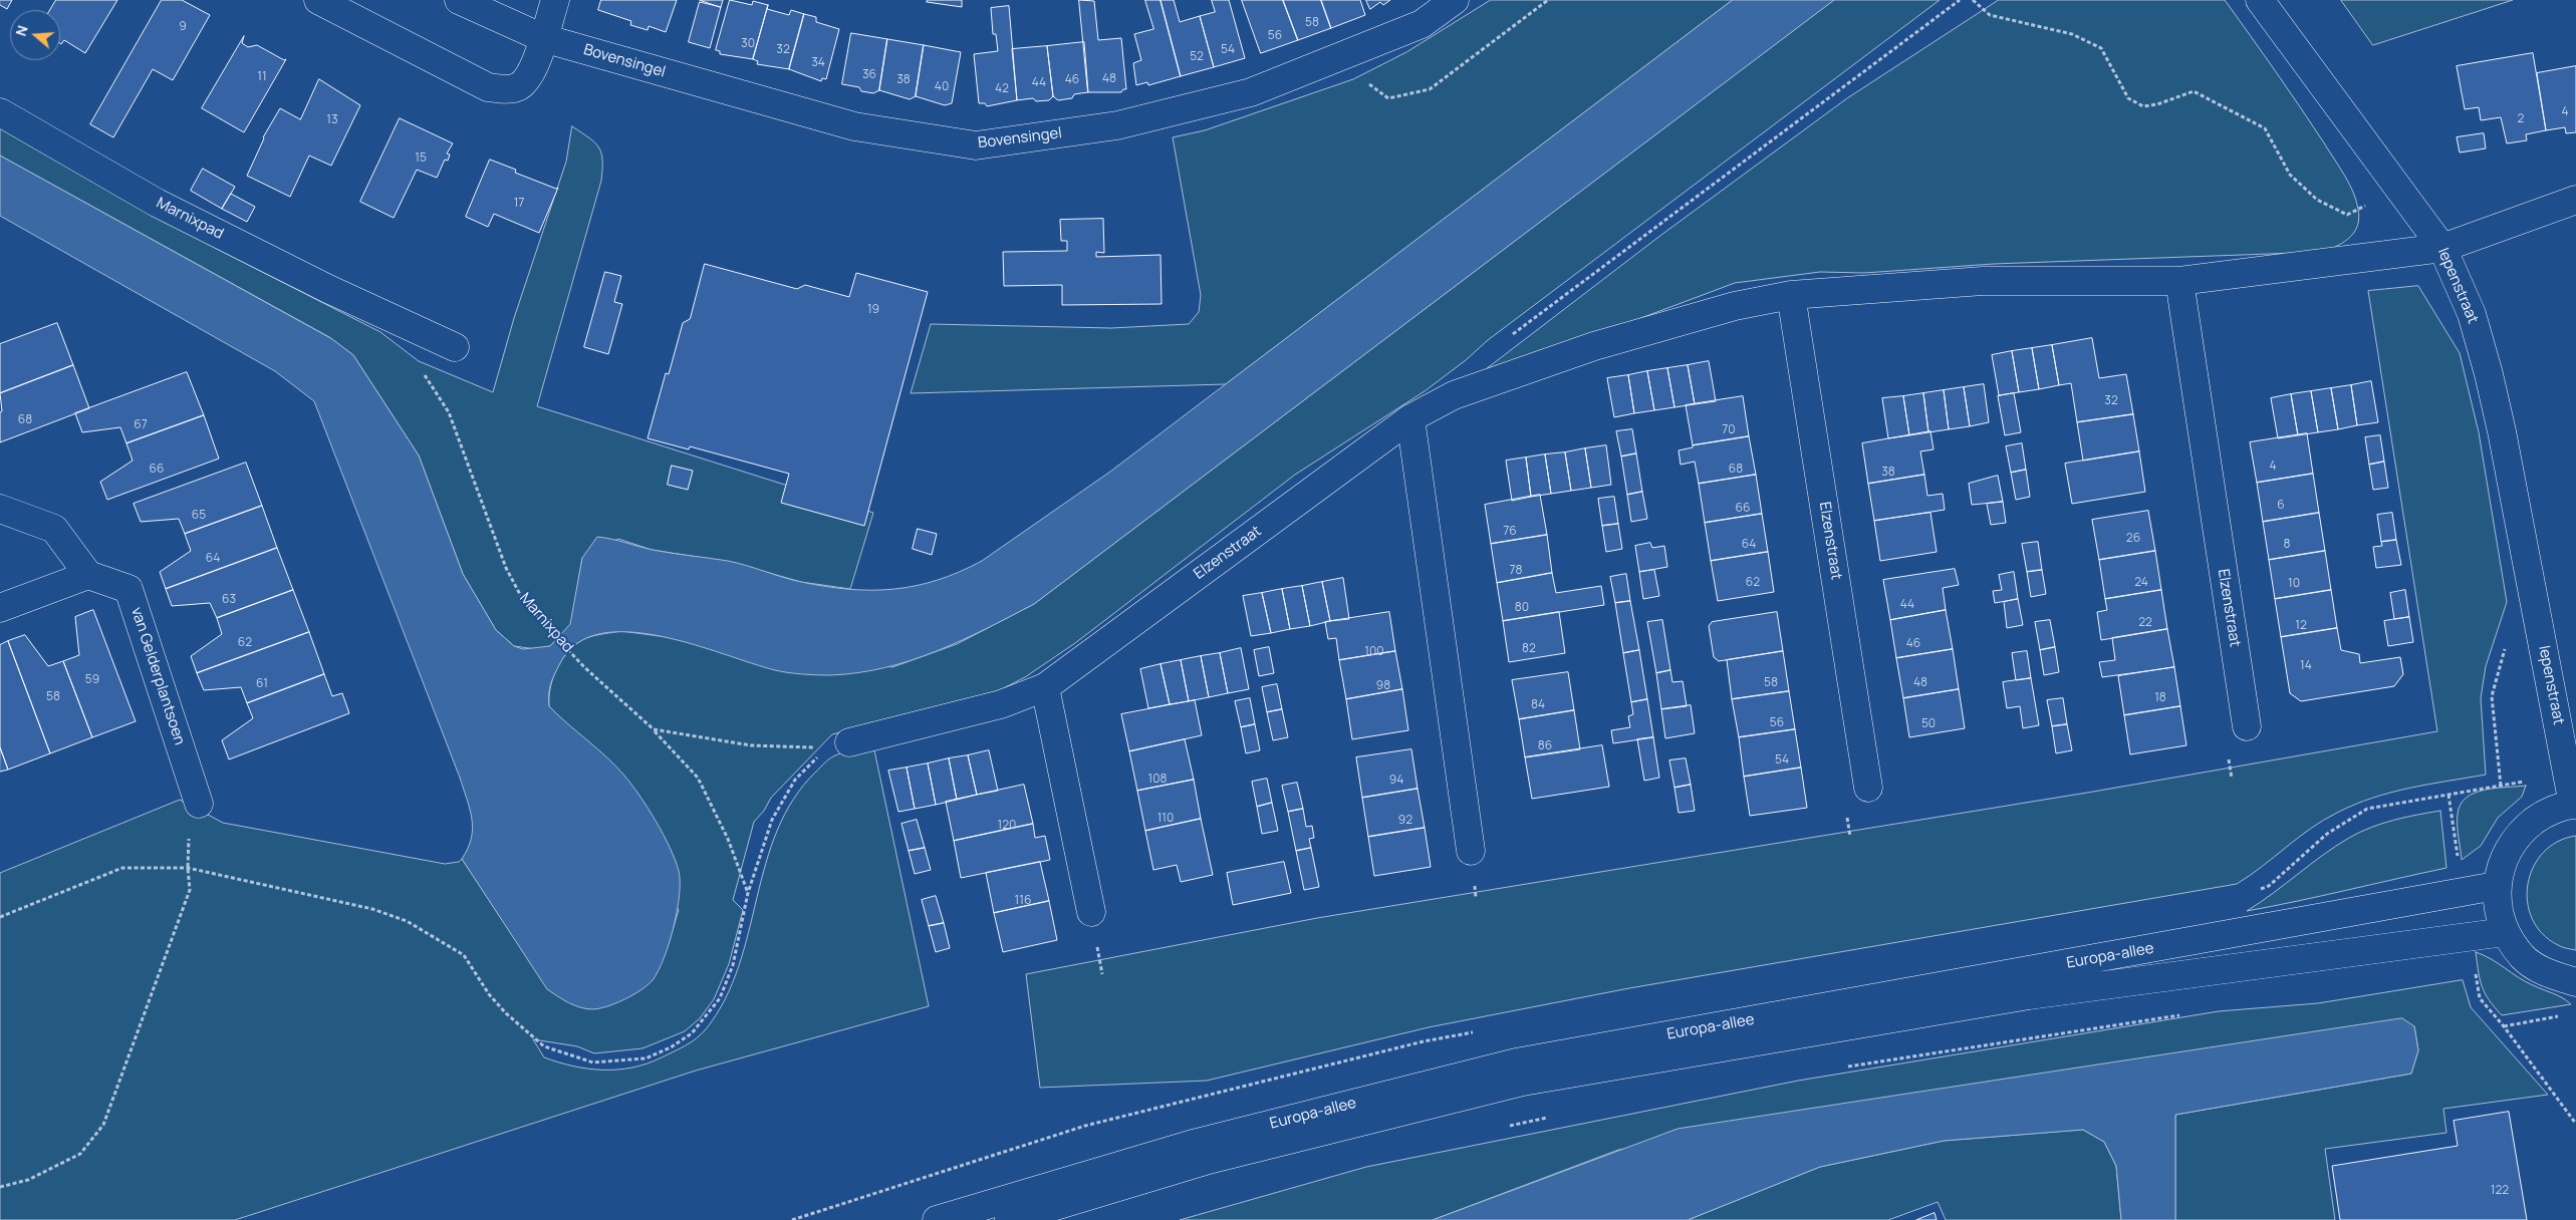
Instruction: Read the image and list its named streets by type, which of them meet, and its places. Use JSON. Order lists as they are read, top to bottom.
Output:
{
  "streets": {
    "street": [
      "Bovensingel",
      "Marnixpad",
      "Iepenstraat",
      "Elzenstraat",
      "van Gelderplantsoen",
      "Europa-allee"
    ]
  },
  "crossings": [
    ["Iepenstraat", "Elzenstraat"]
  ],
  "house_numbers": [
    "58",
    "9",
    "56",
    "30",
    "32",
    "54",
    "52",
    "34",
    "36",
    "11",
    "48",
    "38",
    "46",
    "44",
    "40",
    "42",
    "4",
    "2",
    "13",
    "15",
    "17",
    "19",
    "32",
    "68",
    "67",
    "70",
    "4",
    "66",
    "68",
    "38",
    "6",
    "66",
    "65",
    "76",
    "26",
    "64",
    "8",
    "64",
    "78",
    "62",
    "24",
    "10",
    "63",
    "44",
    "80",
    "22",
    "12",
    "62",
    "46",
    "82",
    "100",
    "14",
    "59",
    "58",
    "48",
    "61",
    "98",
    "58",
    "18",
    "84",
    "56",
    "50",
    "86",
    "54",
    "108",
    "94",
    "110",
    "92",
    "120",
    "116",
    "122"
  ],
  "north": "left"
}
